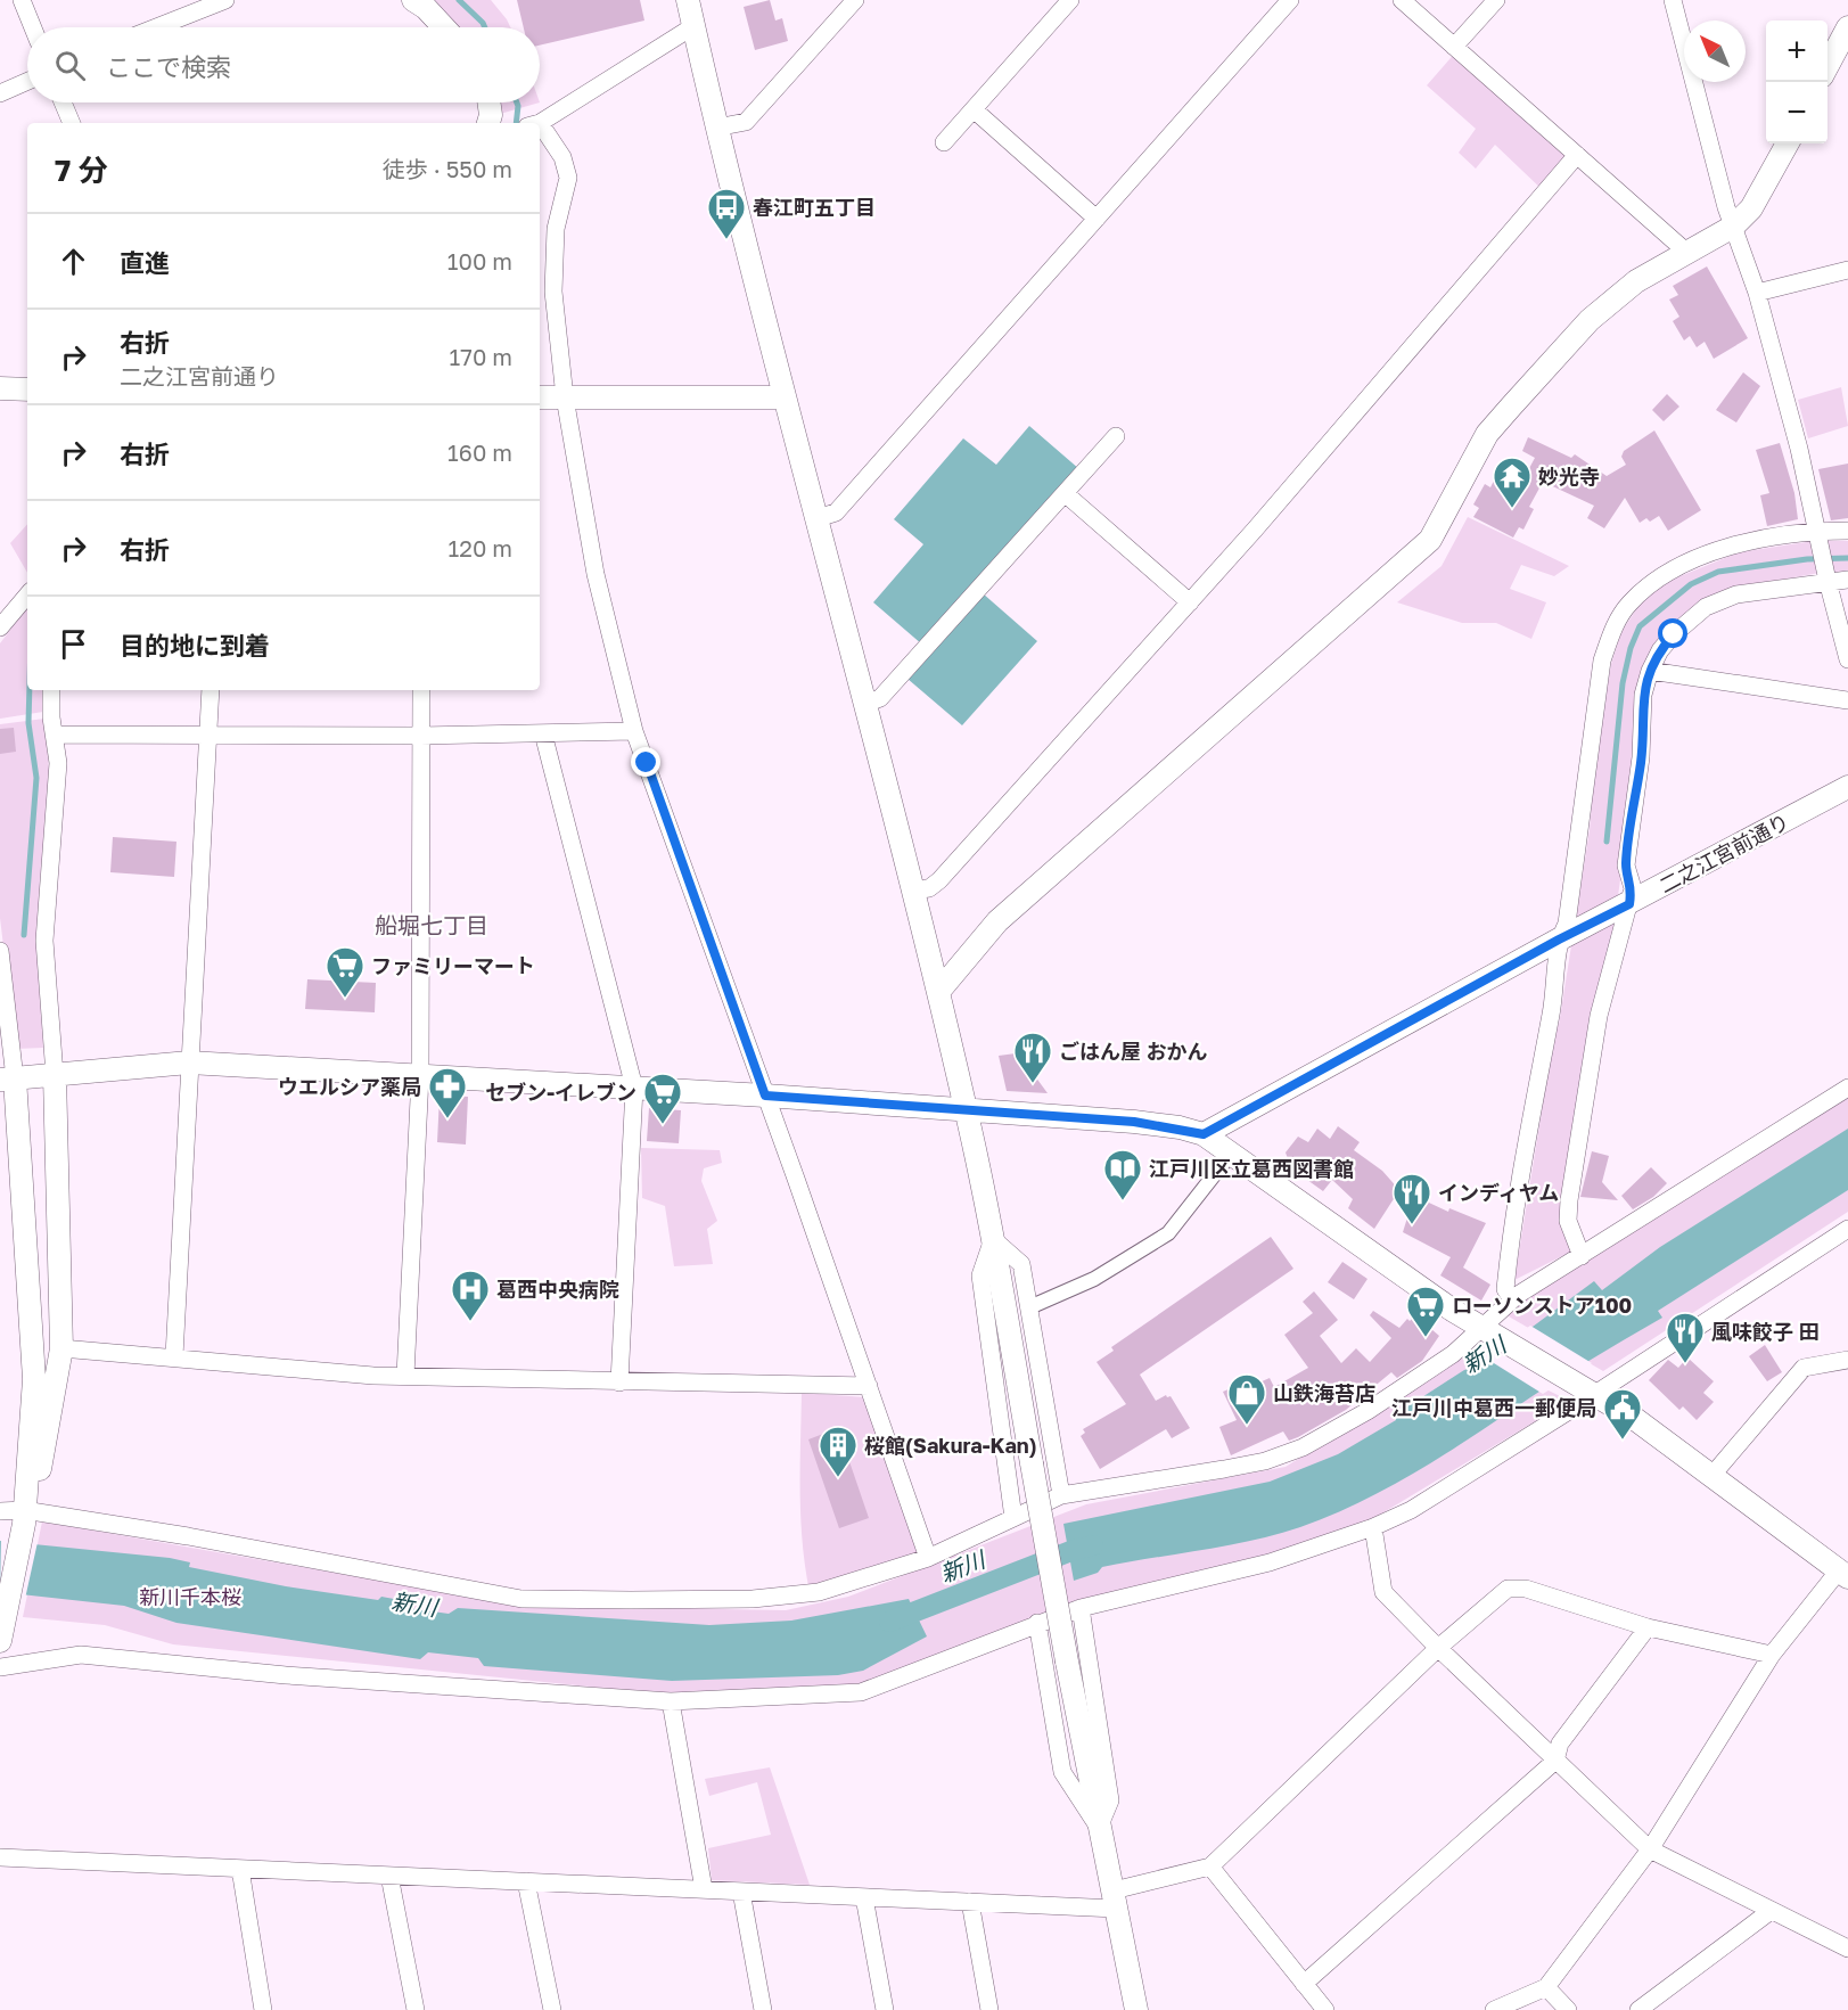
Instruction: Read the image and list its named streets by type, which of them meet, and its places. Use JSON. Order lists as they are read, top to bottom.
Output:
{
  "streets": {
    "street": ["二之江宮前通り"]
  },
  "districts": ["船堀七丁目"],
  "water": ["新川"],
  "parks": ["新川千本桜"],
  "places": {
    "bus stop": ["春江町五丁目"],
    "temple": ["妙光寺"],
    "supermarket": ["ファミリーマート", "セブン-イレブン", "ローソンストア100"],
    "restaurant": ["ごはん屋 おかん", "インディヤム", "風味餃子 田"],
    "pharmacy": ["ウエルシア薬局"],
    "library": ["江戸川区立葛西図書館"],
    "hospital": ["葛西中央病院"],
    "shop": ["山鉄海苔店"],
    "public building": ["江戸川中葛西一郵便局"],
    "building": ["桜館(Sakura-Kan)"]
  },
  "north": "top left",
  "page": {
    "map_buttons": ["+", "−"],
    "search": "ここで検索",
    "heading": ["7 分", "徒歩 · 550 m"],
    "list": [
      ["直進", "100 m"],
      ["右折", "二之江宮前通り", "170 m"],
      ["右折", "160 m"],
      ["右折", "120 m"],
      "目的地に到着"
    ]
  }
}
